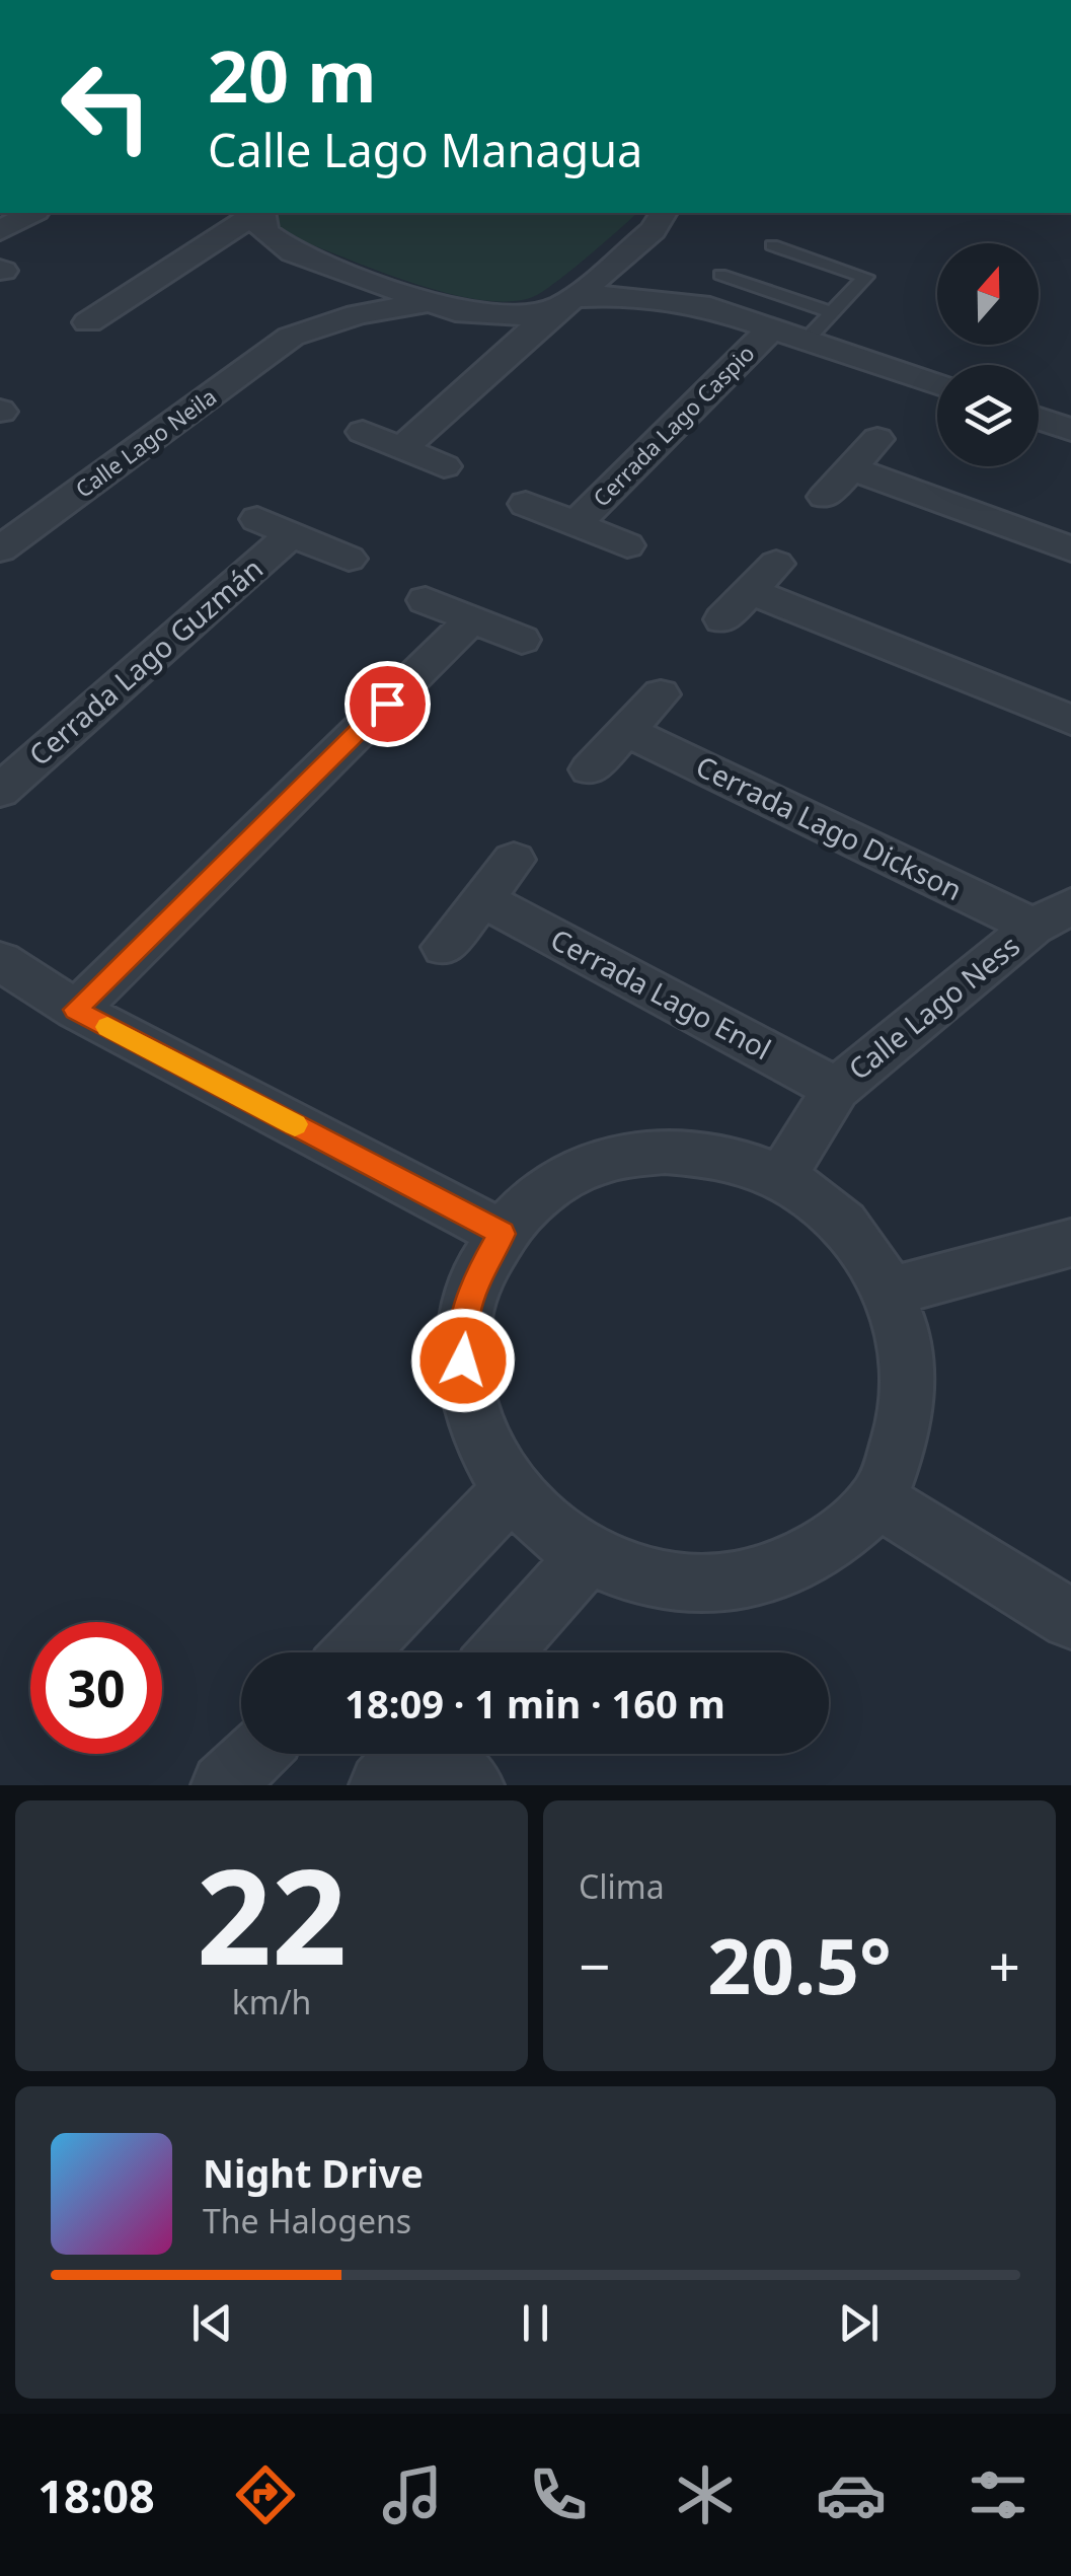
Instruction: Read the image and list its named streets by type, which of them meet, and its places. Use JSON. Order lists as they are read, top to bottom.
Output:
{
  "streets": {
    "street": [
      "Cerrada Lago Caspio",
      "Calle Lago Neila",
      "Cerrada Lago Guzmán",
      "Cerrada Lago Dickson",
      "Cerrada Lago Enol",
      "Calle Lago Ness"
    ]
  },
  "crossings": [
    ["Cerrada Lago Dickson", "Calle Lago Ness"],
    ["Cerrada Lago Enol", "Calle Lago Ness"]
  ],
  "north": "top",
  "page": {
    "turn": ["20 m", "Calle Lago Managua"],
    "limit": "30",
    "trip": "18:09 · 1 min · 160 m",
    "tile": [
      ["22", "km/h"],
      "Clima"
    ],
    "heat": ["−", "20.5°", "+"],
    "song": ["Night Drive", "The Halogens"],
    "tabs": "18:08"
  }
}
